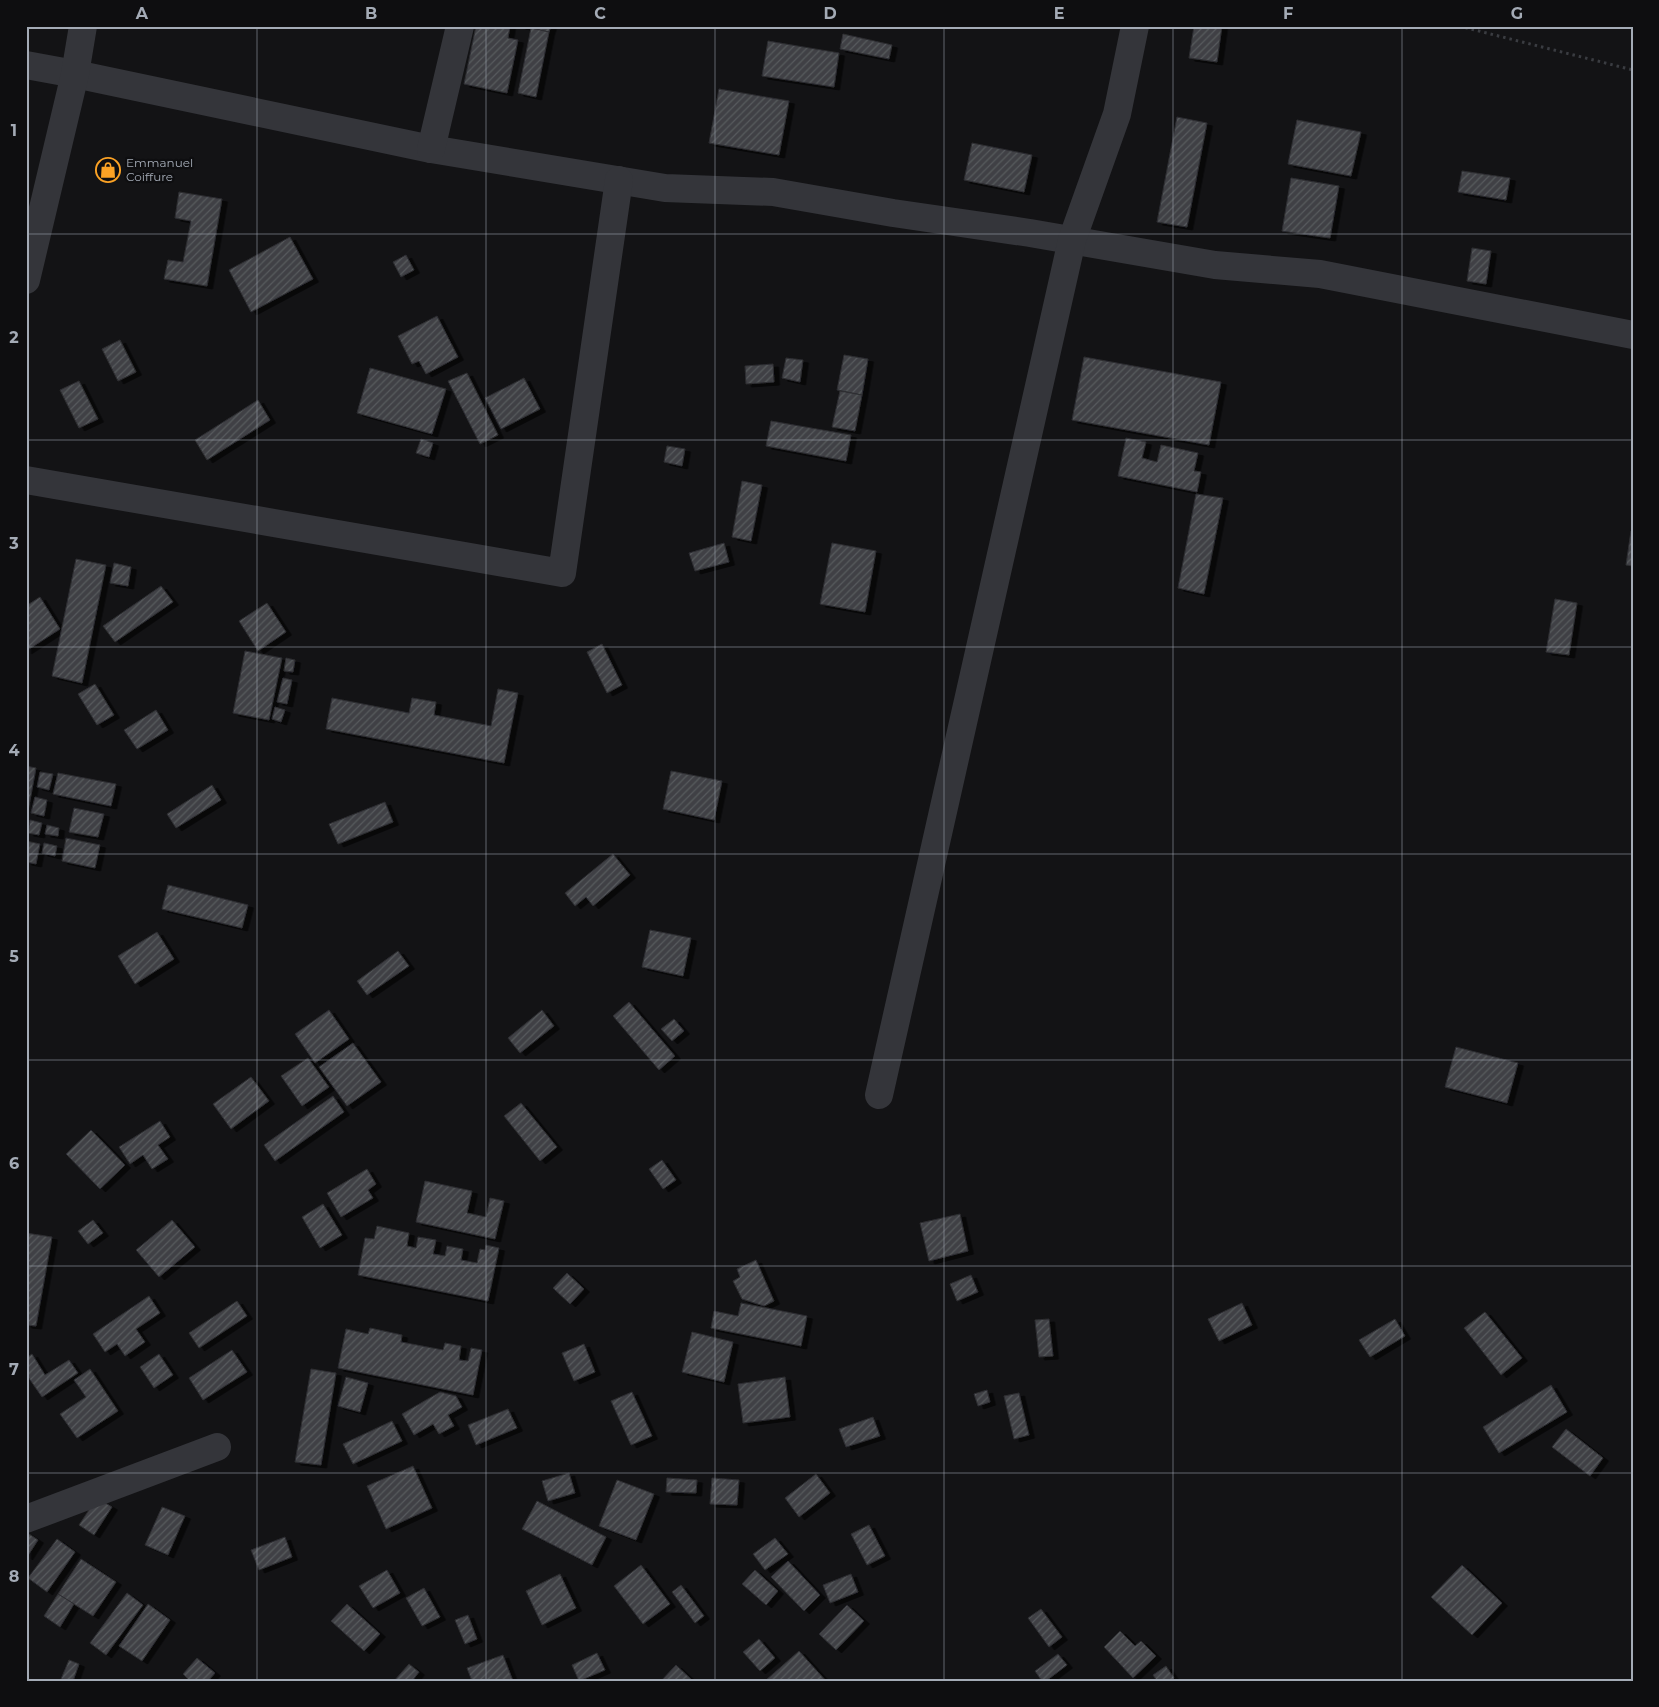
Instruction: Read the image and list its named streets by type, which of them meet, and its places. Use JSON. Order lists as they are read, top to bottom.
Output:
{
  "places": {
    "shop": ["Emmanuel Coiffure"]
  },
  "grid": {
    "columns": [
      "A",
      "B",
      "C",
      "D",
      "E",
      "F",
      "G"
    ],
    "rows": [
      "1",
      "2",
      "3",
      "4",
      "5",
      "6",
      "7",
      "8"
    ]
  }
}
